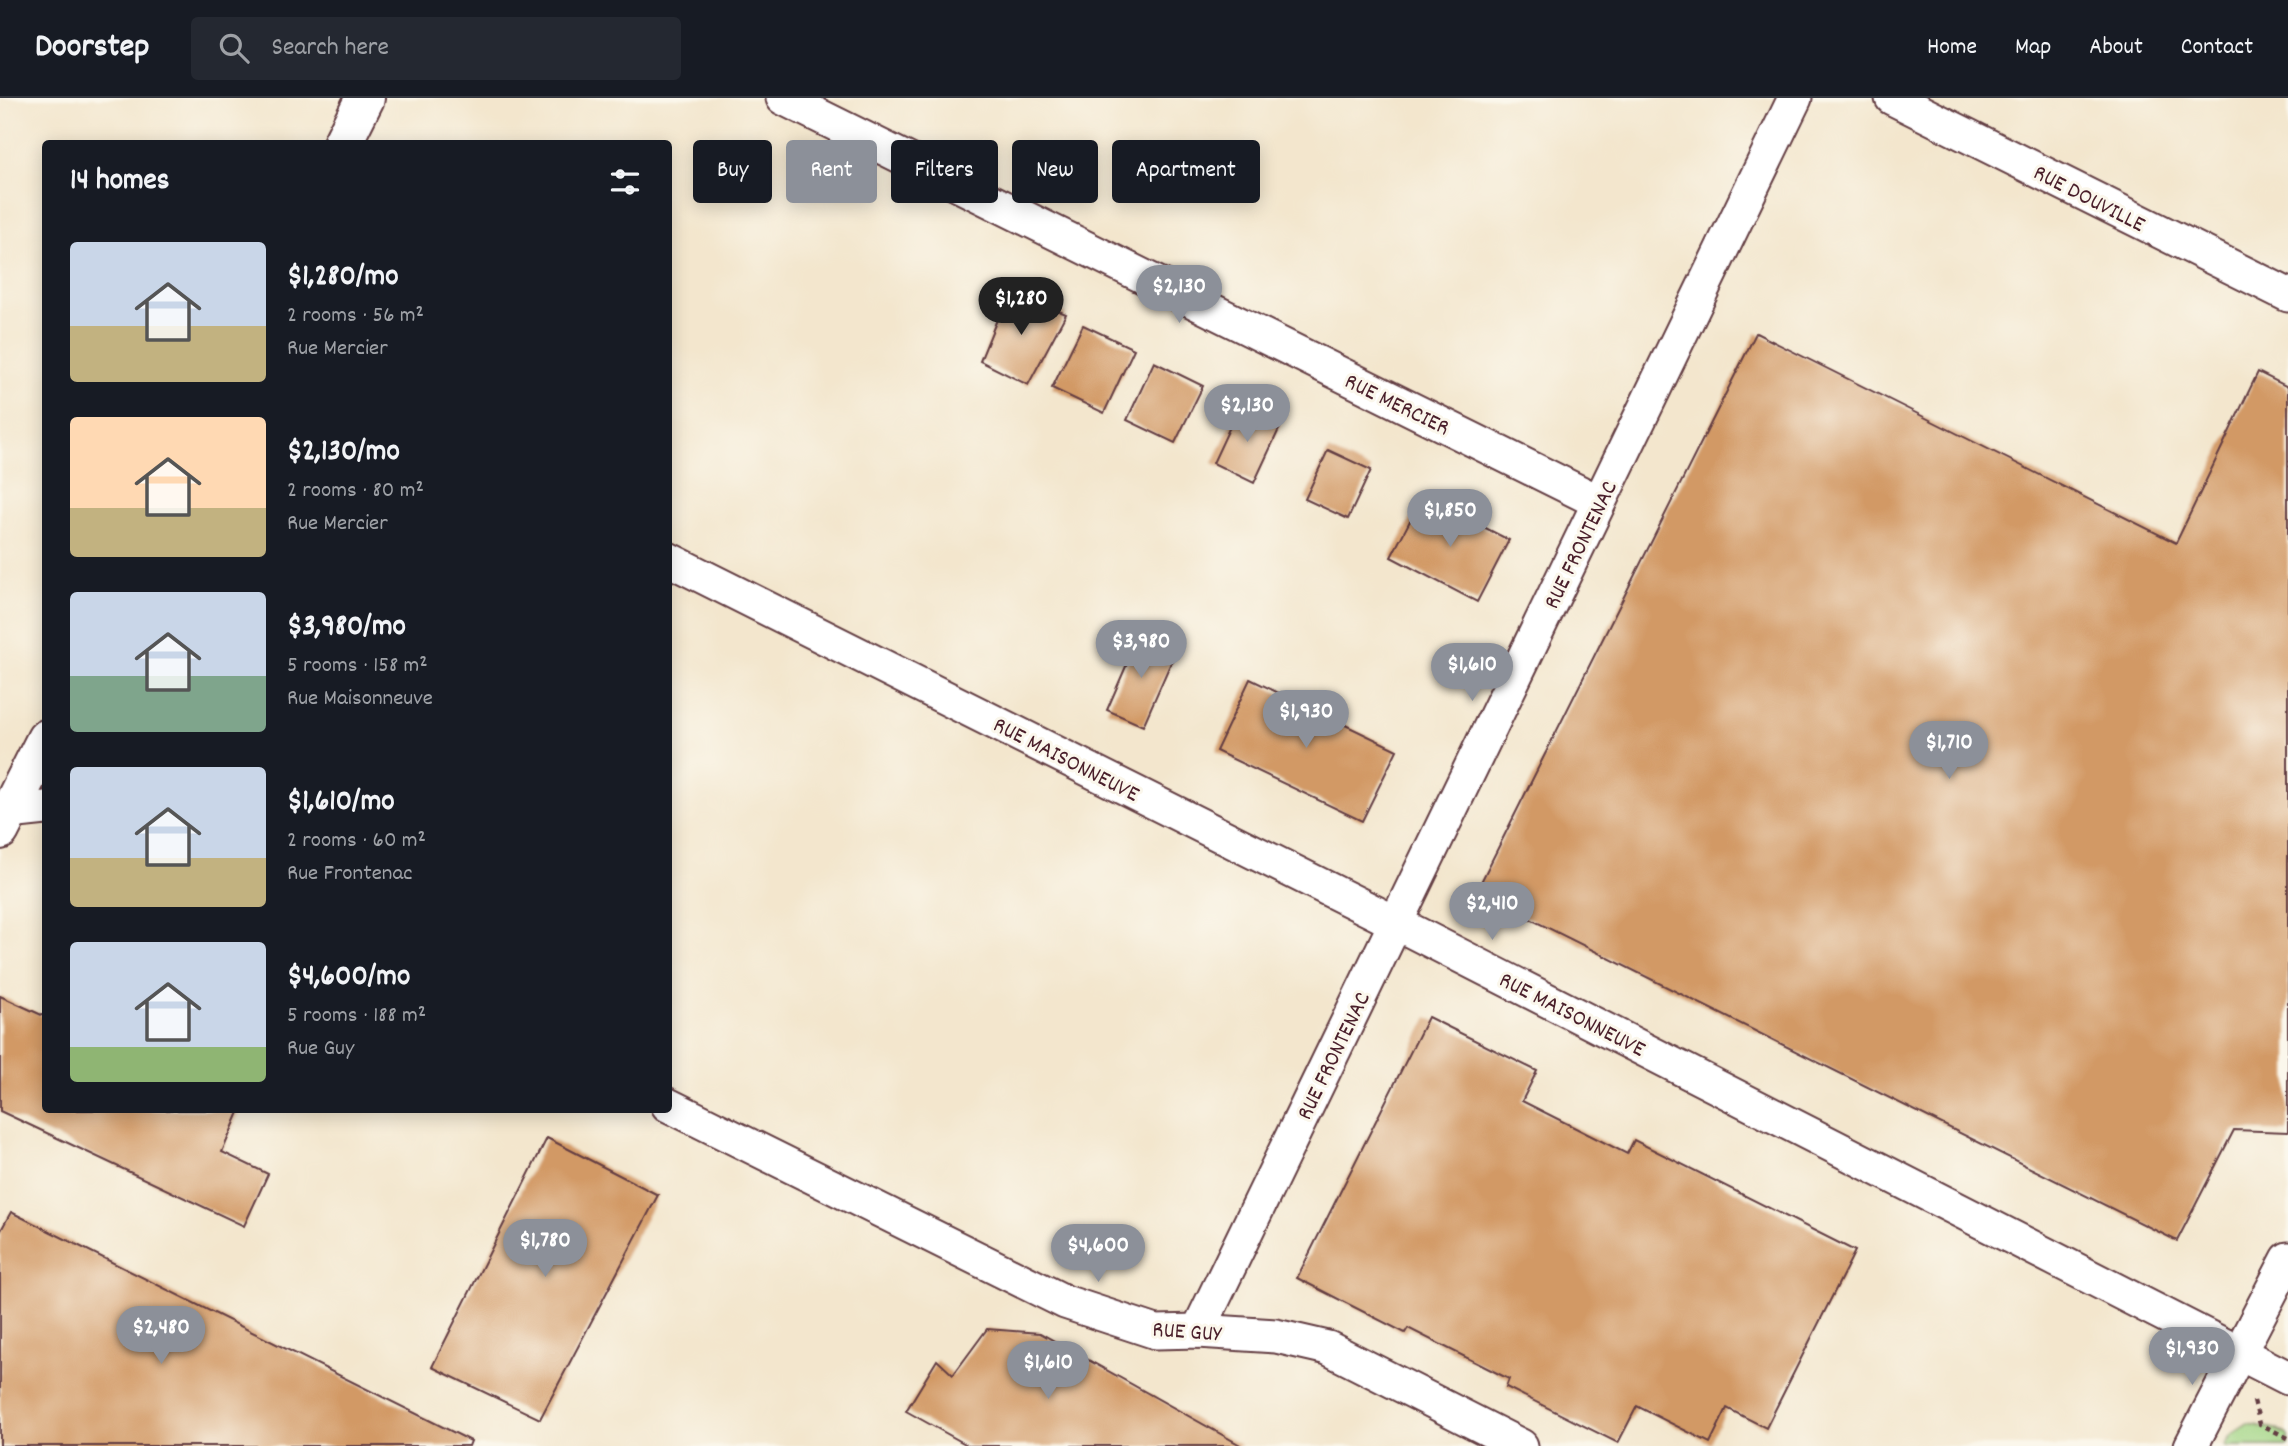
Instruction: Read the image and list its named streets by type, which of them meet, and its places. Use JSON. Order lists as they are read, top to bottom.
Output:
{
  "streets": {
    "street": [
      "RUE DOUVILLE",
      "RUE MERCIER",
      "RUE FRONTENAC",
      "RUE MAISONNEUVE",
      "RUE GUY"
    ]
  },
  "crossings": [
    ["RUE MERCIER", "RUE FRONTENAC"],
    ["RUE FRONTENAC", "RUE MAISONNEUVE"],
    ["RUE FRONTENAC", "RUE GUY"]
  ],
  "page": {
    "header": "Doorstep",
    "search": "Search here",
    "nav": [
      "Home",
      "Map",
      "About",
      "Contact"
    ],
    "chip": [
      "Buy",
      "Rent",
      "Filters",
      "New",
      "Apartment"
    ],
    "heading": "14 homes",
    "list": [
      {
        "name": "$1,280/mo",
        "note": "2 rooms · 56 m² · Rue Mercier"
      },
      {
        "name": "$2,130/mo",
        "note": "2 rooms · 80 m² · Rue Mercier"
      },
      {
        "name": "$3,980/mo",
        "note": "5 rooms · 158 m² · Rue Maisonneuve"
      },
      {
        "name": "$1,610/mo",
        "note": "2 rooms · 60 m² · Rue Frontenac"
      },
      {
        "name": "$4,600/mo",
        "note": "5 rooms · 188 m² · Rue Guy"
      }
    ],
    "price": [
      "$2,130",
      "$1,280",
      "$2,130",
      "$1,850",
      "$3,980",
      "$1,610",
      "$1,930",
      "$1,710",
      "$2,410",
      "$1,780",
      "$4,600",
      "$2,480",
      "$1,930",
      "$1,610"
    ]
  }
}
